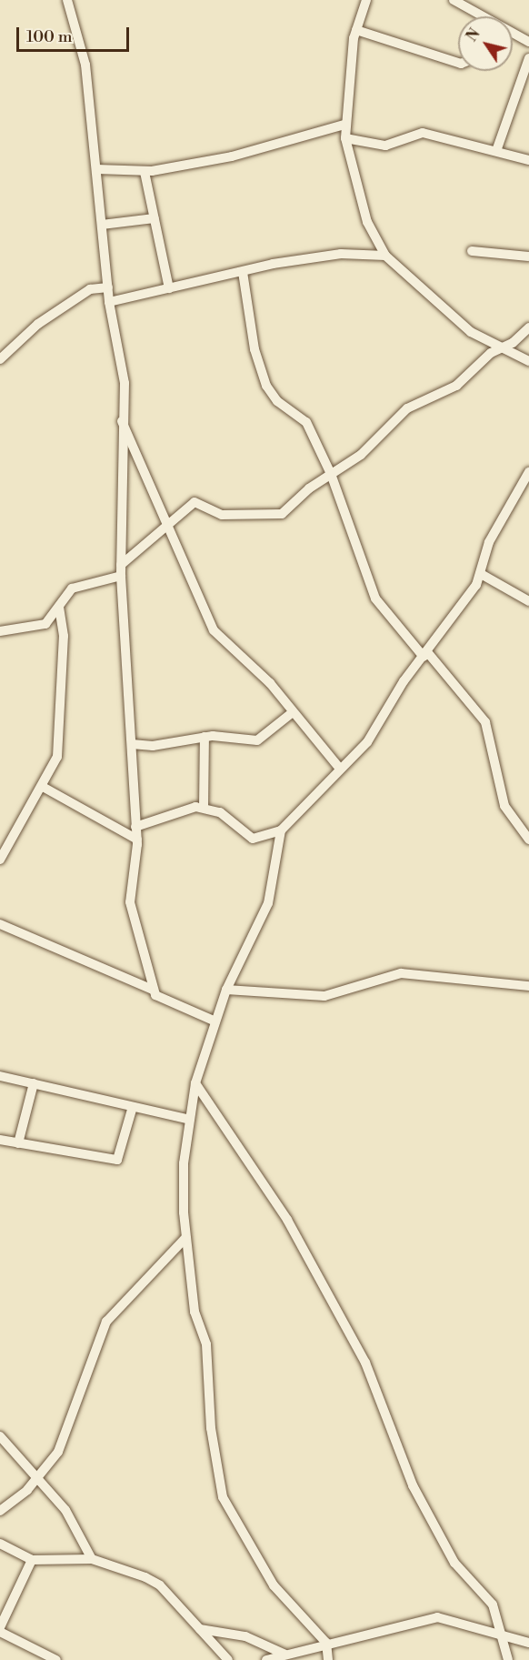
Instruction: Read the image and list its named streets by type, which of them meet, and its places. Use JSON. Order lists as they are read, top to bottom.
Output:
{
  "scale_bar": "100 m",
  "north": "top left"
}
